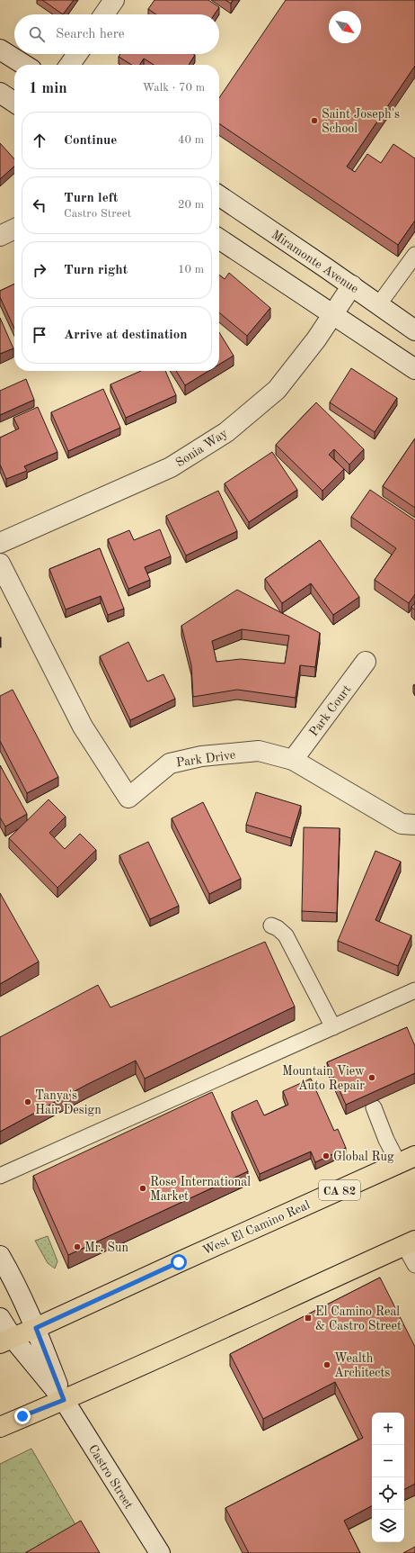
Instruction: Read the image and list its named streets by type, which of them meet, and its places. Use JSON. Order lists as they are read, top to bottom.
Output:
{
  "streets": {
    "main road": ["CA 82", "West El Camino Real"],
    "street": [
      "Miramonte Avenue",
      "Sonia Way",
      "Park Court",
      "Park Drive",
      "Castro Street"
    ]
  },
  "crossings": [
    ["Miramonte Avenue", "Sonia Way"],
    ["Park Court", "Park Drive"],
    ["West El Camino Real", "Castro Street"]
  ],
  "places": {
    "other": [
      "Saint Joseph's School",
      "Mountain View Auto Repair",
      "Tanya's Hair Design",
      "Global Rug",
      "Rose International Market",
      "Mr. Sun",
      "Wealth Architects"
    ],
    "transit": ["El Camino Real & Castro Street"]
  },
  "north": "bottom right",
  "page": {
    "search": "Search here",
    "heading": ["1 min", "Walk · 70 m"],
    "list": [
      ["Continue", "40 m"],
      ["Turn left", "Castro Street", "20 m"],
      ["Turn right", "10 m"],
      "Arrive at destination"
    ],
    "map_buttons": ["+", "−"]
  }
}
